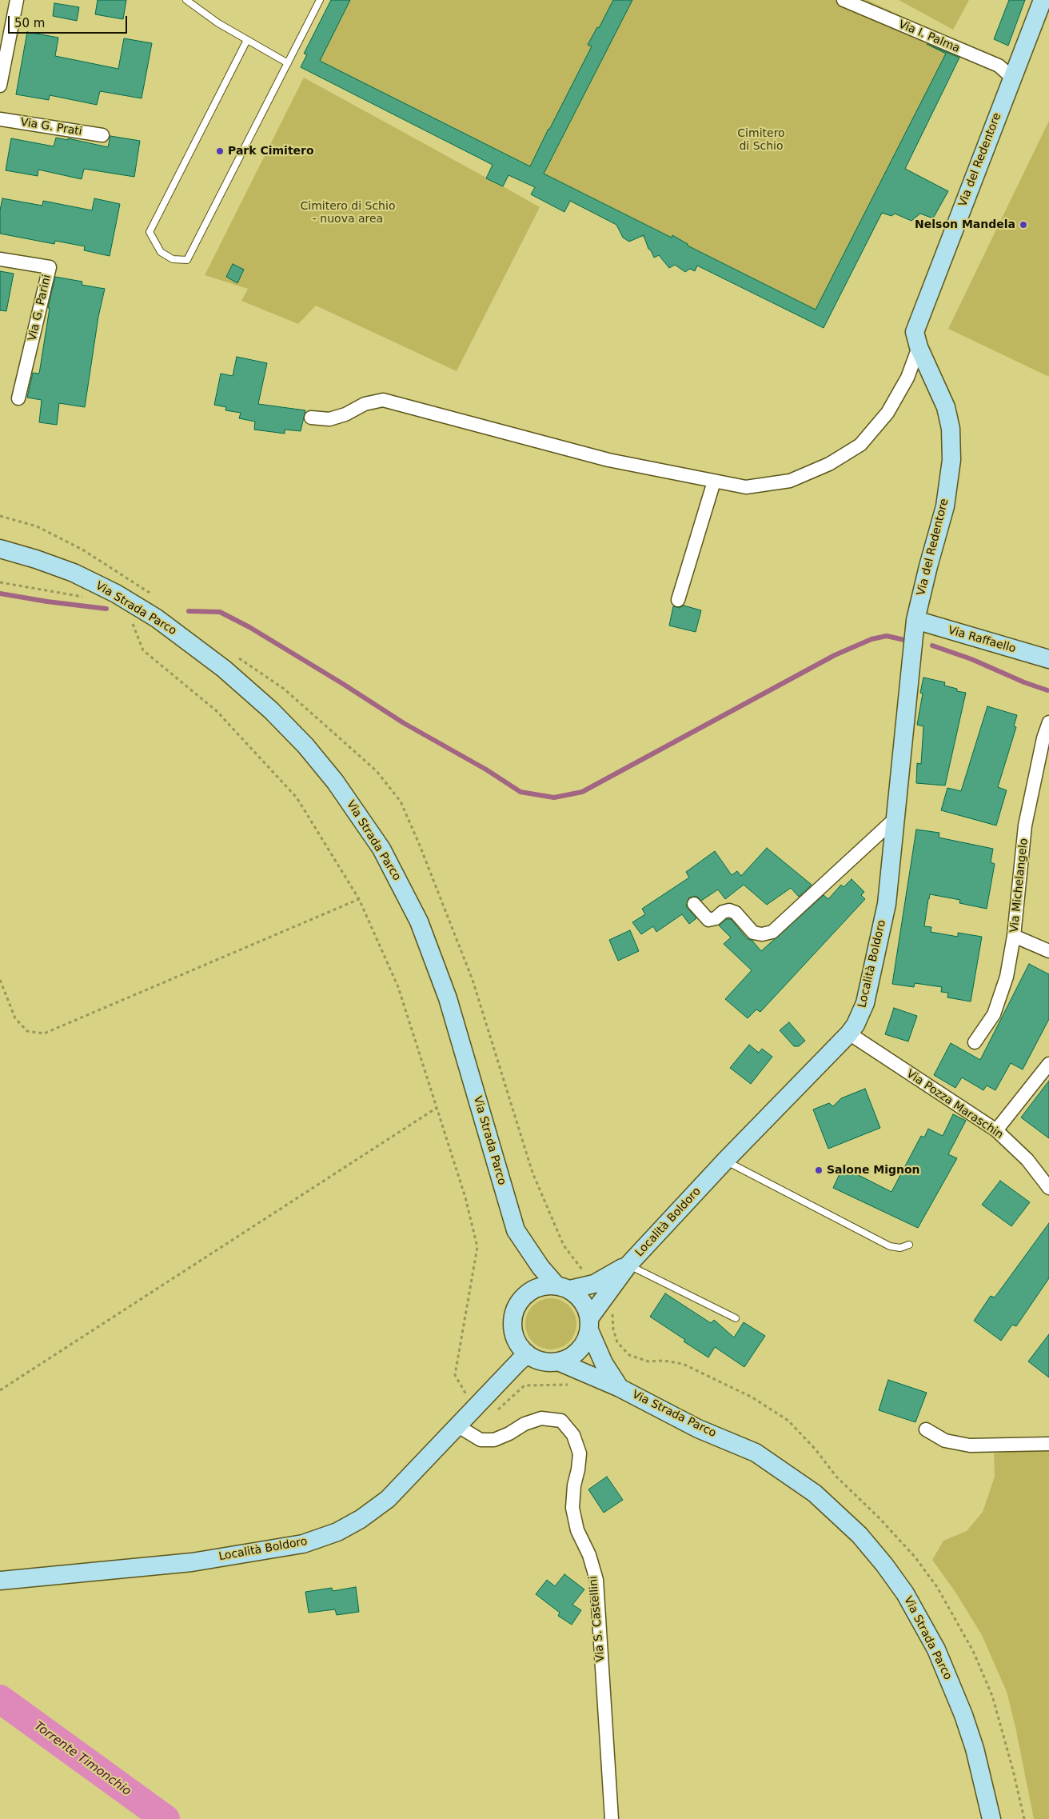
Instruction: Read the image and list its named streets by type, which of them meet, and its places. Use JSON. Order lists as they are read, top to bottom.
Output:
{
  "streets": {
    "street": [
      "Via I. Palma",
      "Via G. Prati",
      "Via del Redentore",
      "Via G. Parini",
      "Via Strada Parco",
      "Via Raffaello",
      "Via Michelangelo",
      "Località Boldoro",
      "Via Pozza Maraschin",
      "Via S. Castellini"
    ]
  },
  "crossings": [
    ["Via I. Palma", "Via del Redentore"],
    ["Via del Redentore", "Via Raffaello"],
    ["Via del Redentore", "Località Boldoro"],
    ["Via Strada Parco", "Località Boldoro"],
    ["Via Raffaello", "Località Boldoro"],
    ["Località Boldoro", "Via Pozza Maraschin"],
    ["Località Boldoro", "Via S. Castellini"]
  ],
  "water": ["Torrente Timonchio"],
  "parks": ["Cimitero di Schio", "Cimitero di Schio - nuova area"],
  "places": ["Park Cimitero", "Nelson Mandela", "Salone Mignon"],
  "scale_bar": "50 m"
}
